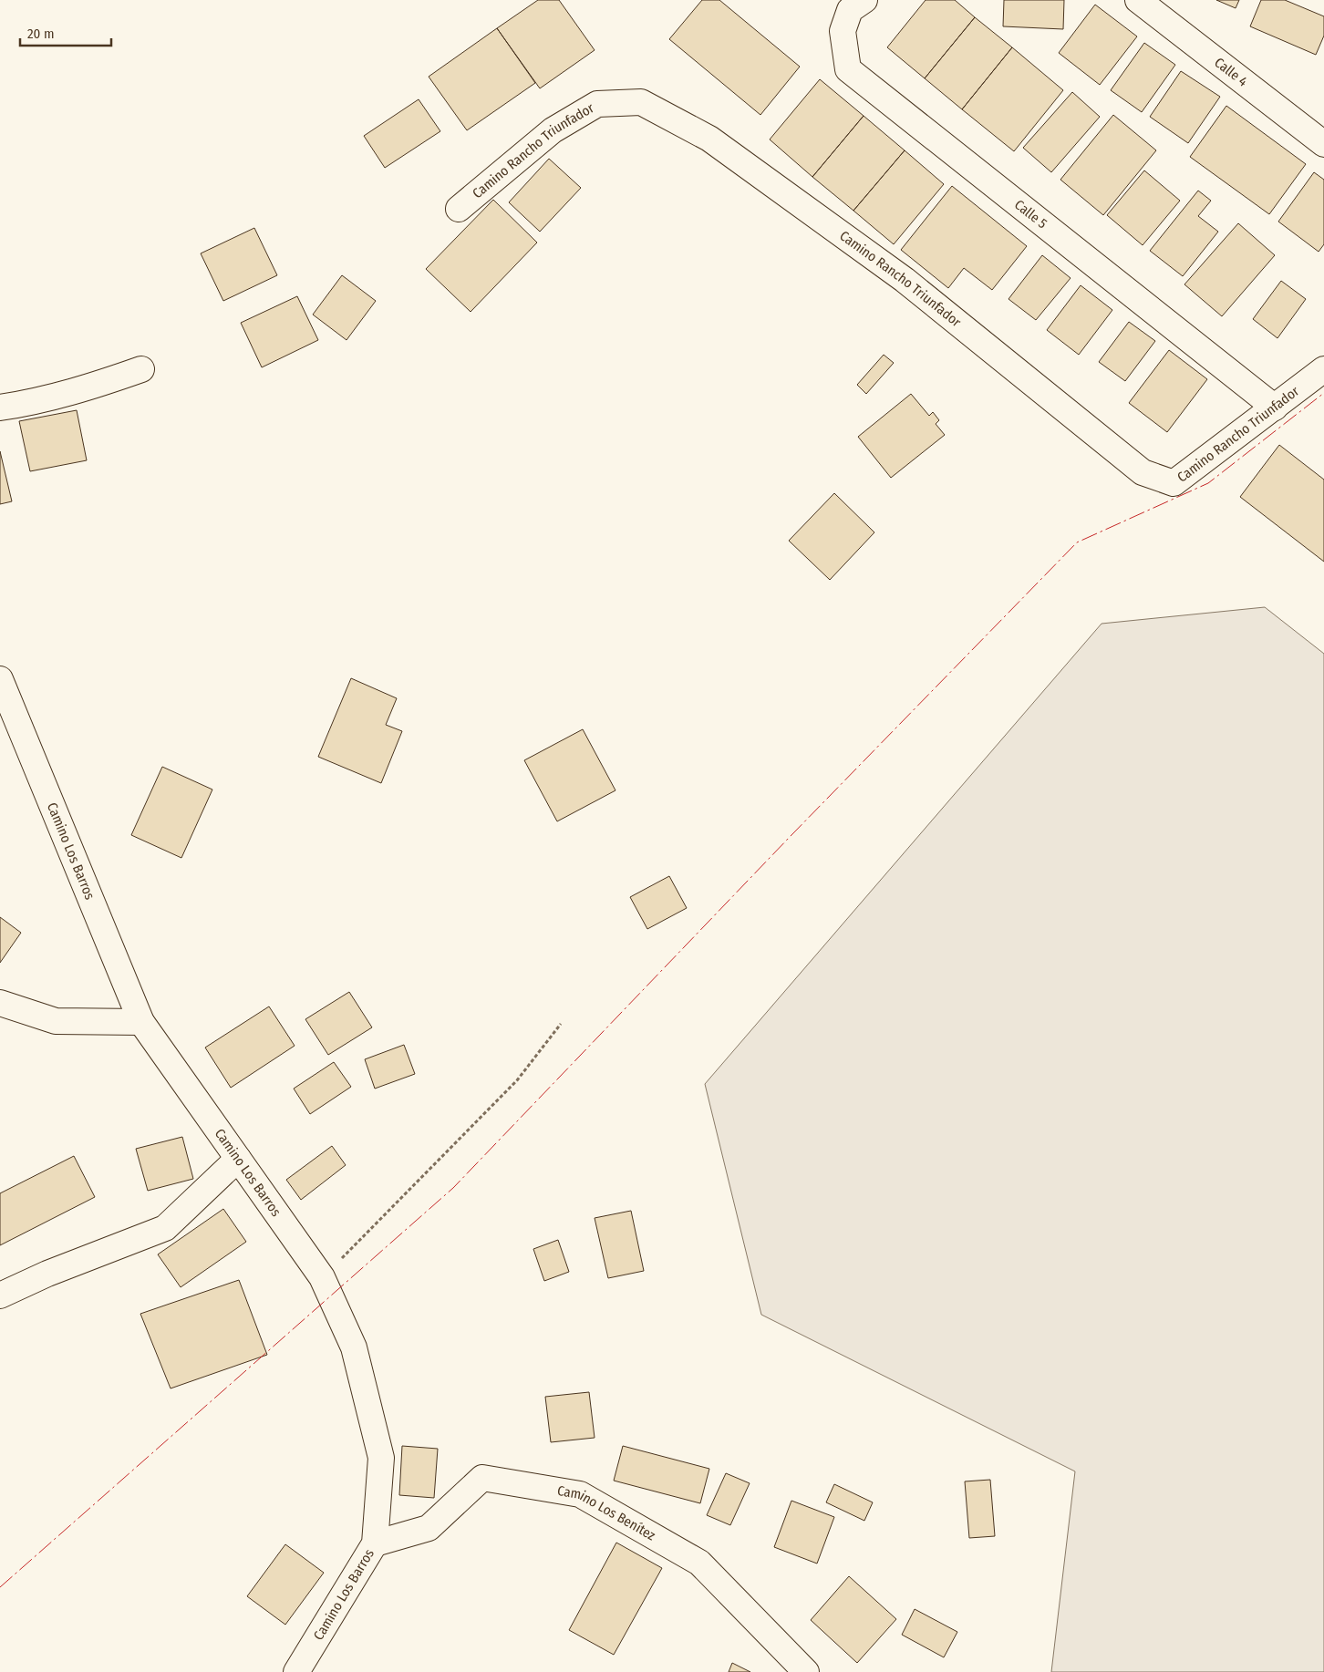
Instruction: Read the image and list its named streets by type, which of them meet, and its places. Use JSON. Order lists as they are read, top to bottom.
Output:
{
  "streets": {
    "street": [
      "Calle 4",
      "Camino Rancho Triunfador",
      "Calle 5",
      "Camino Los Barros",
      "Camino Los Benítez"
    ]
  },
  "crossings": [
    ["Camino Rancho Triunfador", "Calle 5"],
    ["Camino Los Barros", "Camino Los Benítez"]
  ],
  "scale_bar": "20 m"
}
